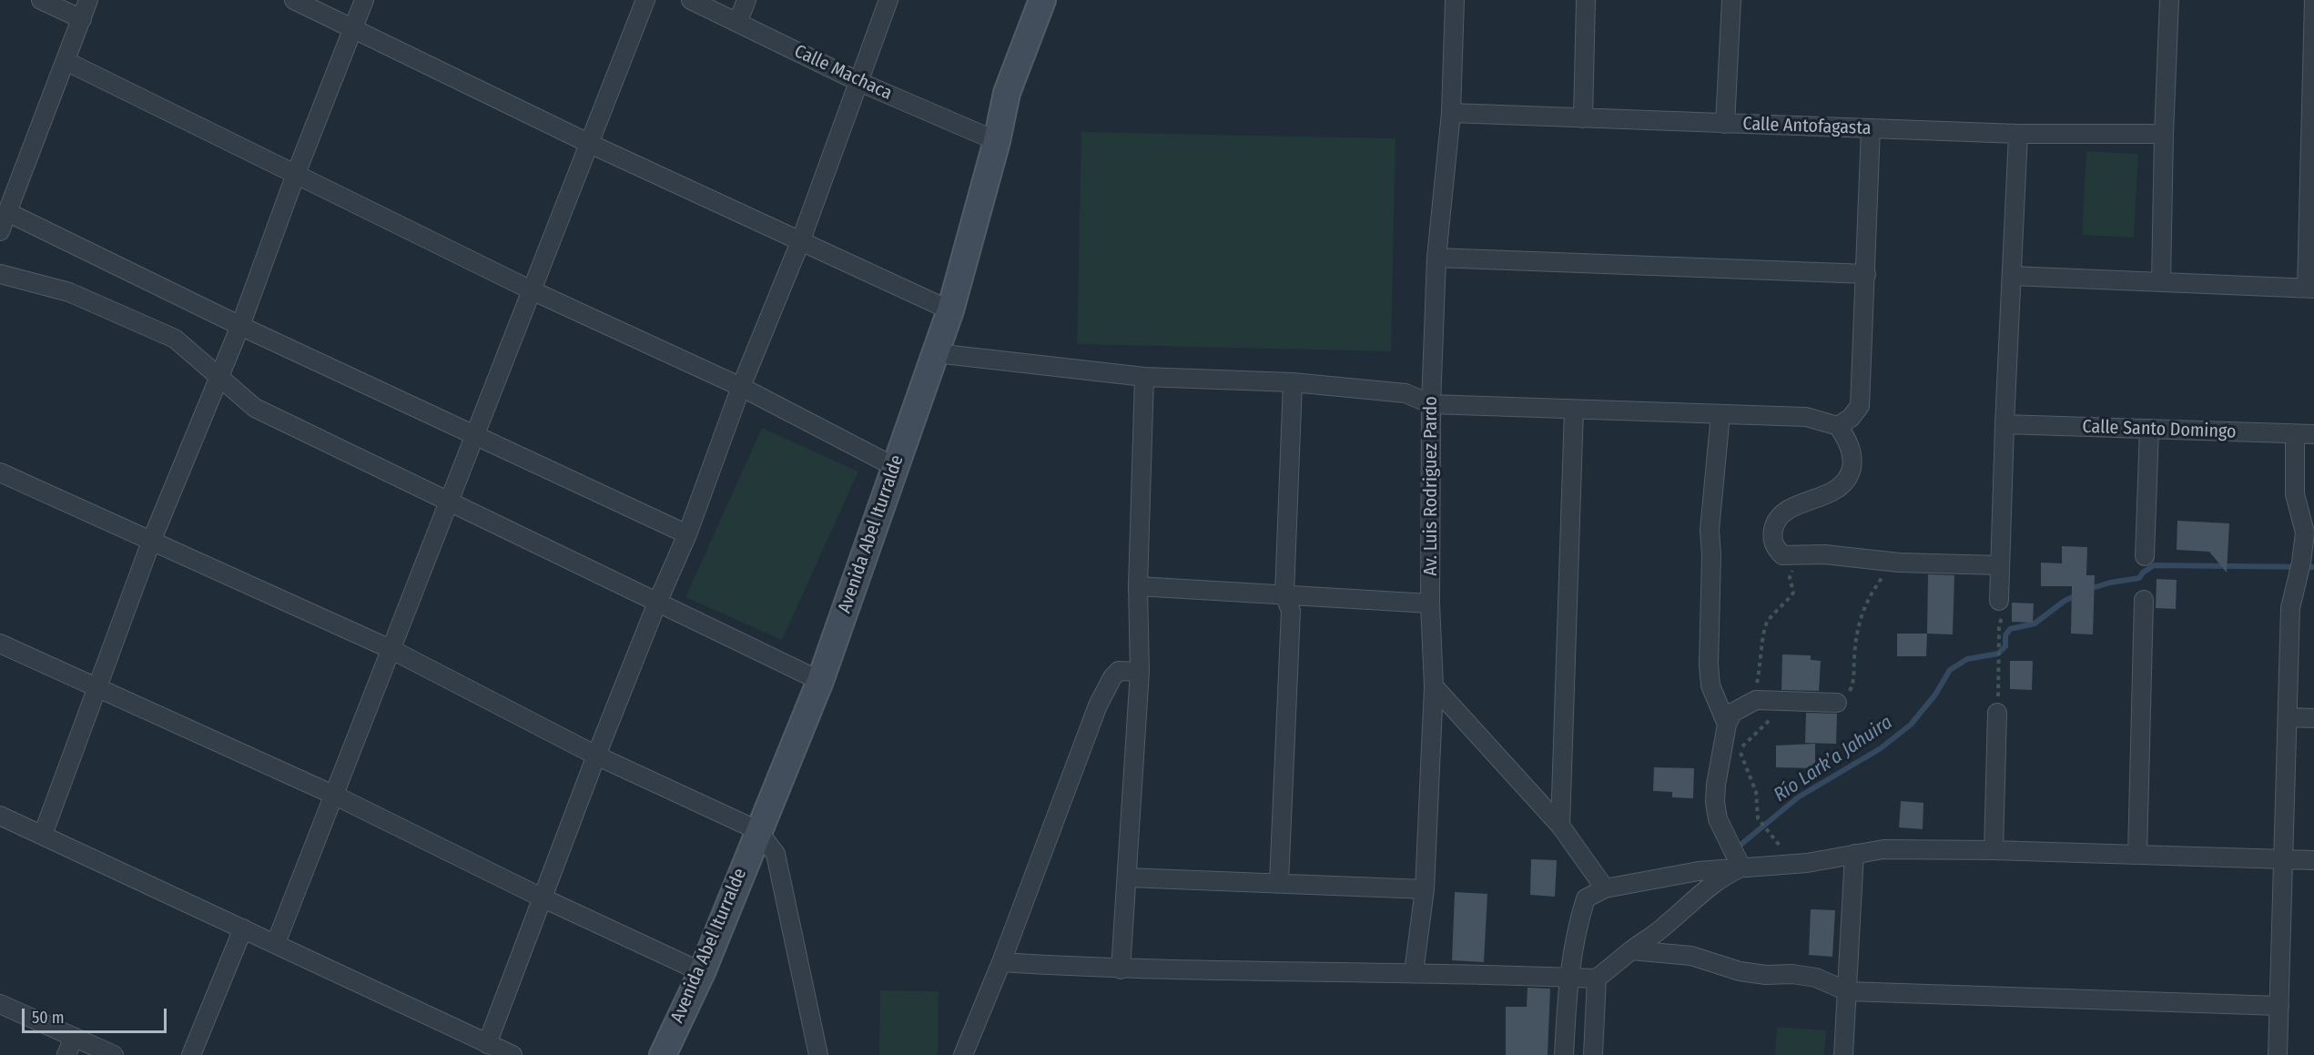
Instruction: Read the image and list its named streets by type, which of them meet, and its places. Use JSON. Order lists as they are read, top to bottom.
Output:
{
  "streets": {
    "street": [
      "Calle Machaca",
      "Calle Antofagasta",
      "Calle Santo Domingo",
      "Av. Luis Rodriguez Pardo",
      "Avenida Abel Iturralde"
    ]
  },
  "crossings": [
    ["Calle Machaca", "Avenida Abel Iturralde"],
    ["Calle Antofagasta", "Av. Luis Rodriguez Pardo"]
  ],
  "water": ["Río Lark’a Jahuira"],
  "scale_bar": "50 m"
}
